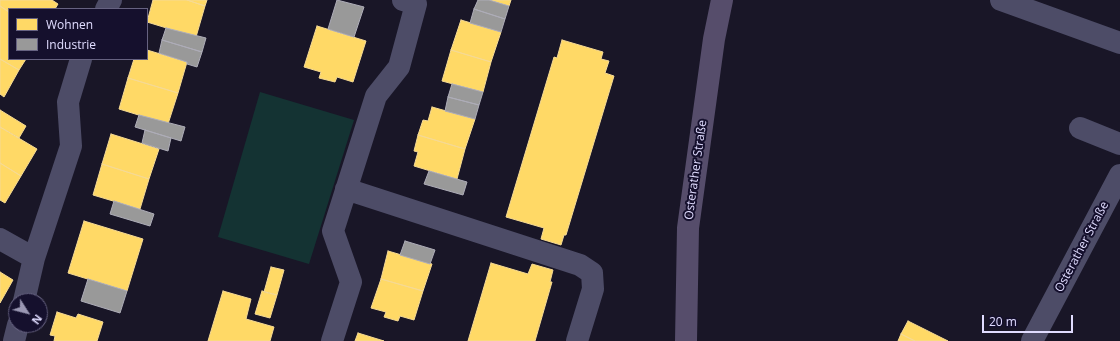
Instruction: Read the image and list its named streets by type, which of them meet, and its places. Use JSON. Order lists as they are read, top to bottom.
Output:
{
  "streets": {
    "main road": ["Osterather Straße"]
  },
  "legend": ["Wohnen", "Industrie"],
  "scale_bar": "20 m",
  "north": "bottom right"
}
